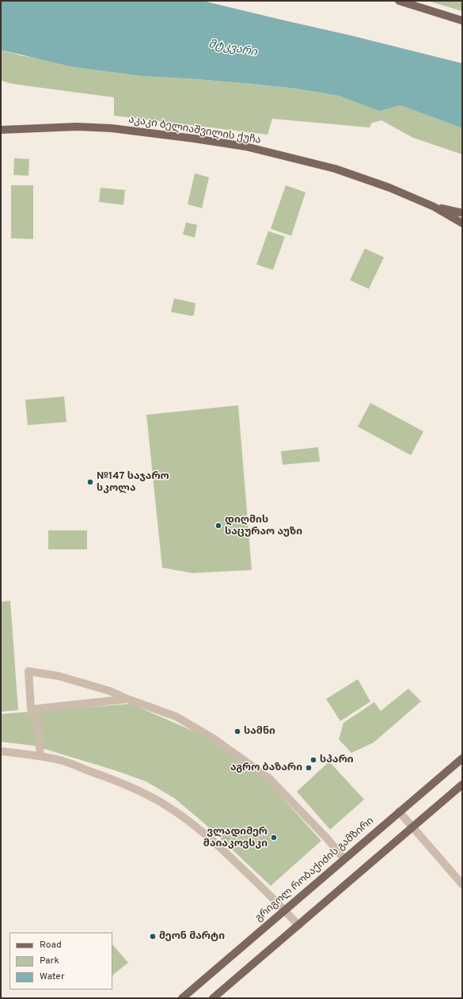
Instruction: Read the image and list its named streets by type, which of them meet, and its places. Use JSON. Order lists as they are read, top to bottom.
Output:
{
  "streets": {
    "main road": ["აკაკი ბელიაშვილის ქუჩა", "გრიგოლ რობაქიძის გამზირი"]
  },
  "water": ["მტკვარი"],
  "places": [
    "№147 საჯარო სკოლა",
    "დიღმის საცურაო აუზი",
    "სამნი",
    "სპარი",
    "აგრო ბაზარი",
    "ვლადიმერ მაიაკოვსკი",
    "მეონ მარტი"
  ],
  "legend": ["Road", "Park", "Water"]
}
